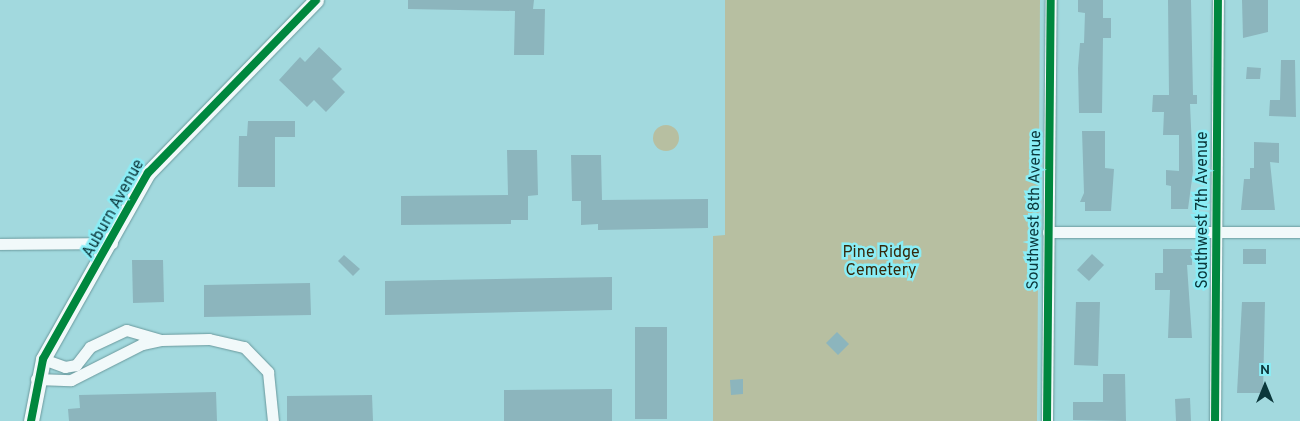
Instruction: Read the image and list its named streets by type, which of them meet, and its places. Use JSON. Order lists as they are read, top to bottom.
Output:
{
  "streets": {
    "street": ["Auburn Avenue", "Southwest 8th Avenue", "Southwest 7th Avenue"]
  },
  "parks": ["Pine Ridge Cemetery"],
  "north": "top"
}
